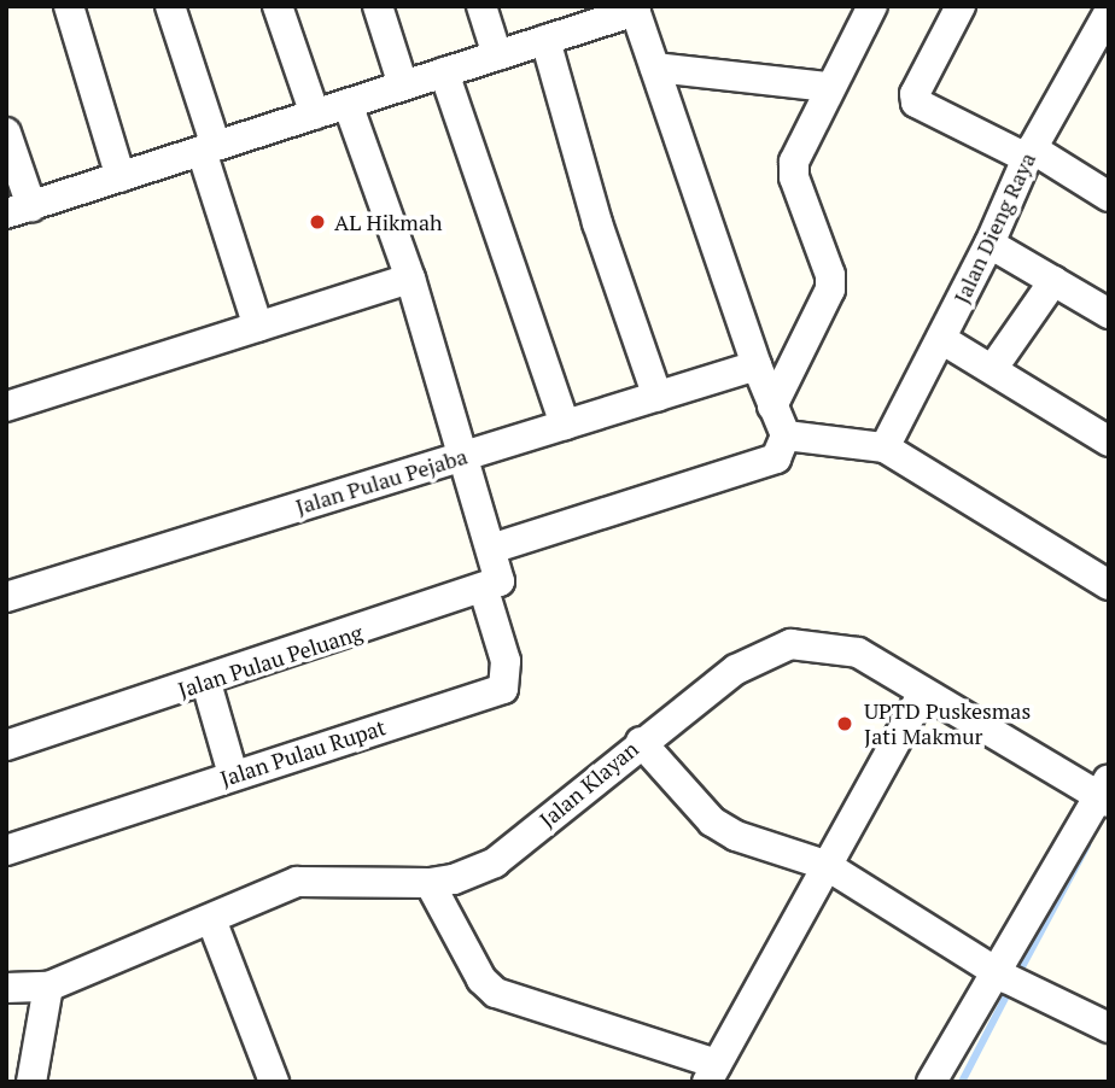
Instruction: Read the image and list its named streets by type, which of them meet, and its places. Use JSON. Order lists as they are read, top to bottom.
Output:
{
  "streets": {
    "street": [
      "Jalan Dieng Raya",
      "Jalan Pulau Pejaba",
      "Jalan Pulau Peluang",
      "Jalan Pulau Rupat",
      "Jalan Klayan"
    ]
  },
  "crossings": [
    ["Jalan Pulau Peluang", "Jalan Pulau Rupat"]
  ],
  "places": ["AL Hikmah", "UPTD Puskesmas Jati Makmur"]
}
